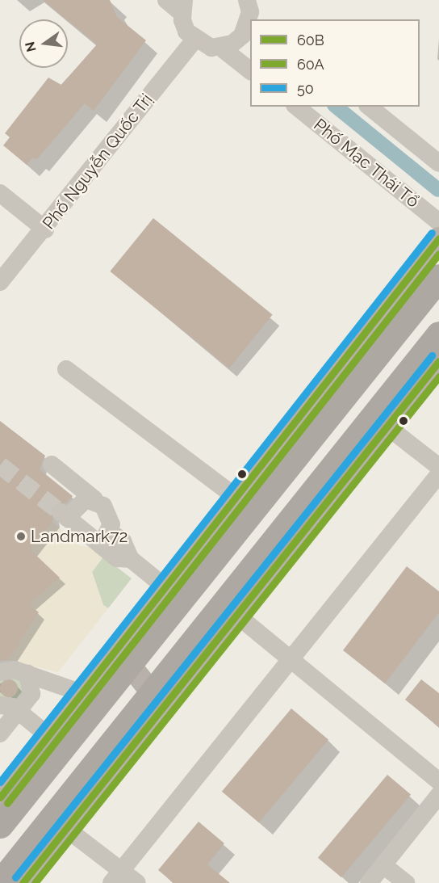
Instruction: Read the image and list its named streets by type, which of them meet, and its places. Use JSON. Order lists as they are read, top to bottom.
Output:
{
  "streets": {
    "street": ["Phố Nguyễn Quốc Trị", "Phố Mạc Thái Tổ"]
  },
  "places": ["Landmark72"],
  "lines": ["transit line 50", "transit line 60B", "transit line 60A"],
  "legend": ["60B", "60A", "50"],
  "north": "left"
}
